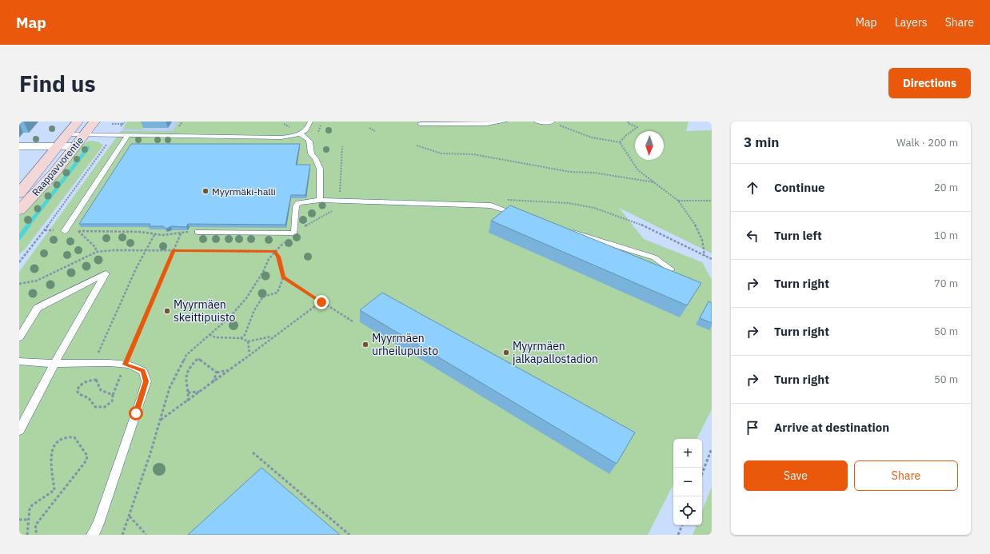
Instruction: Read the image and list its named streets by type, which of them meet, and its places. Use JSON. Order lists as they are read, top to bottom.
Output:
{
  "streets": {
    "main road": ["Raappavuorentie"]
  },
  "places": [
    "Myyrmäki-halli",
    "Myyrmäen skeittipuisto",
    "Myyrmäen urheilupuisto",
    "Myyrmäen jalkapallostadion"
  ],
  "north": "bottom",
  "page": {
    "header": "Map",
    "nav": ["Map", "Layers", "Share"],
    "buttons": [
      "Directions",
      ["Save", "Share"]
    ],
    "title": "Find us",
    "heading": ["3 min", "Walk · 200 m"],
    "list": [
      ["Continue", "20 m"],
      ["Turn left", "10 m"],
      ["Turn right", "70 m"],
      ["Turn right", "50 m"],
      ["Turn right", "50 m"],
      "Arrive at destination"
    ],
    "map_buttons": ["+", "−"]
  }
}
